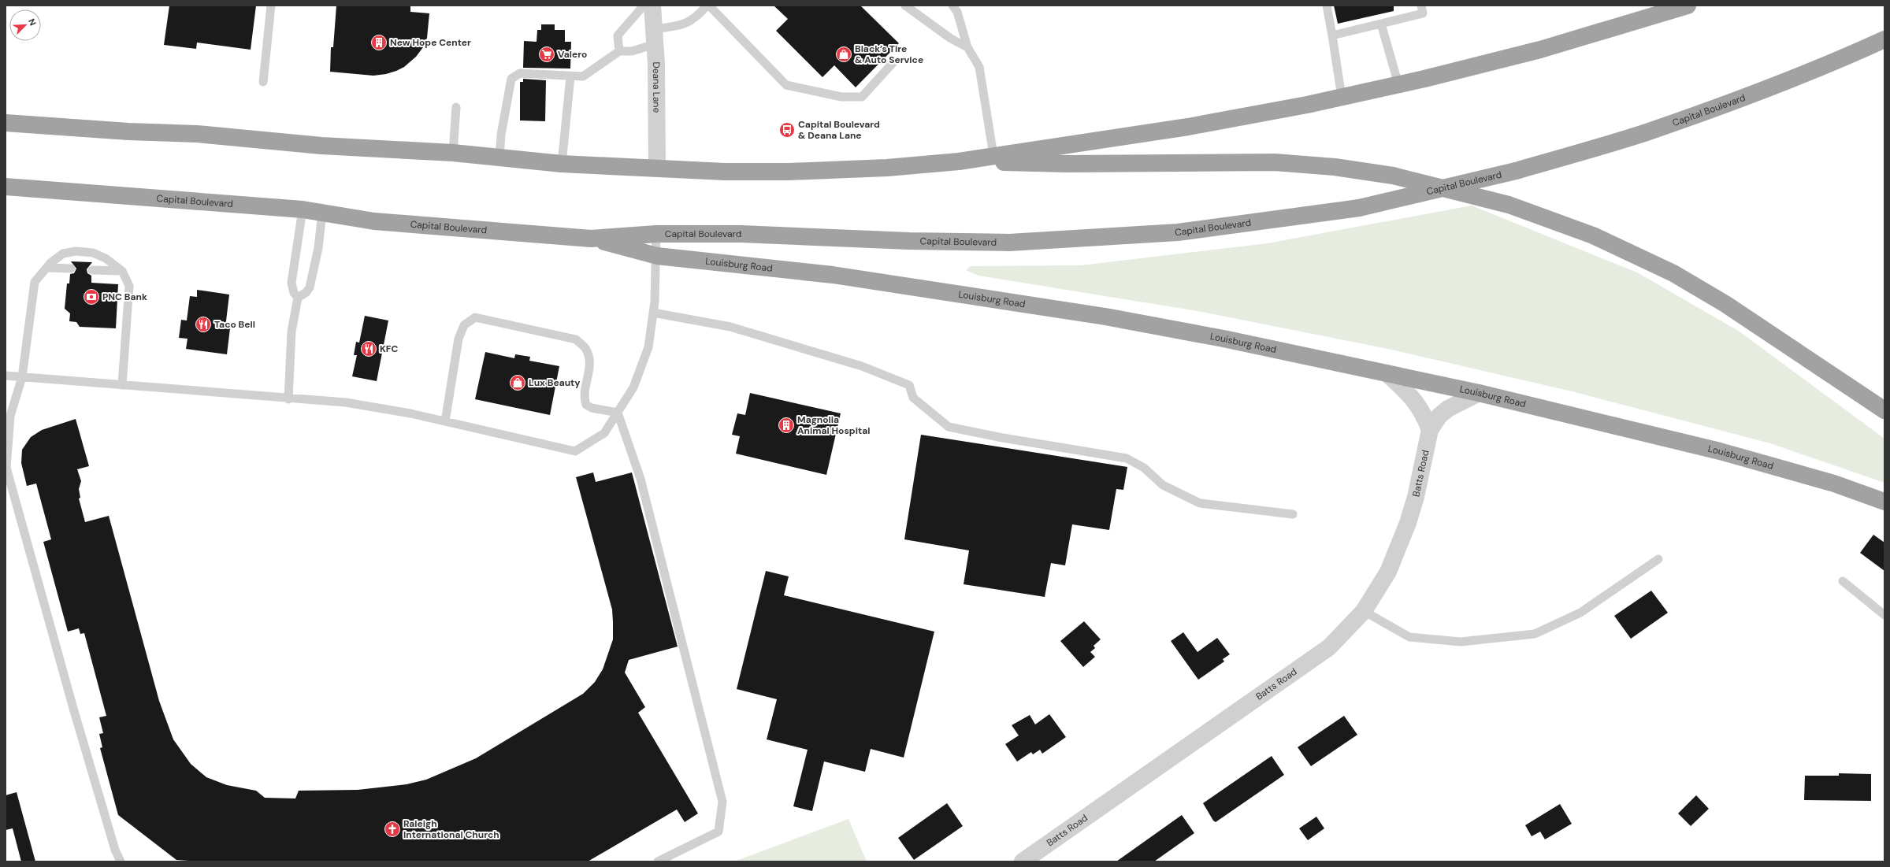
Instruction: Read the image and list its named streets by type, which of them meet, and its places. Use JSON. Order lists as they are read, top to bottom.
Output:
{
  "streets": {
    "highway": ["Capital Boulevard", "Louisburg Road"],
    "street": ["Deana Lane", "Batts Road"]
  },
  "crossings": [
    ["Capital Boulevard", "Louisburg Road"],
    ["Louisburg Road", "Batts Road"]
  ],
  "places": {
    "building": ["New Hope Center", "Magnolia Animal Hospital"],
    "supermarket": ["Valero"],
    "shop": ["Black’s Tire & Auto Service", "Lux Beauty"],
    "bus stop": ["Capital Boulevard & Deana Lane"],
    "bank": ["PNC Bank"],
    "restaurant": ["Taco Bell", "KFC"],
    "church": ["Raleigh International Church"]
  },
  "north": "top right"
}
